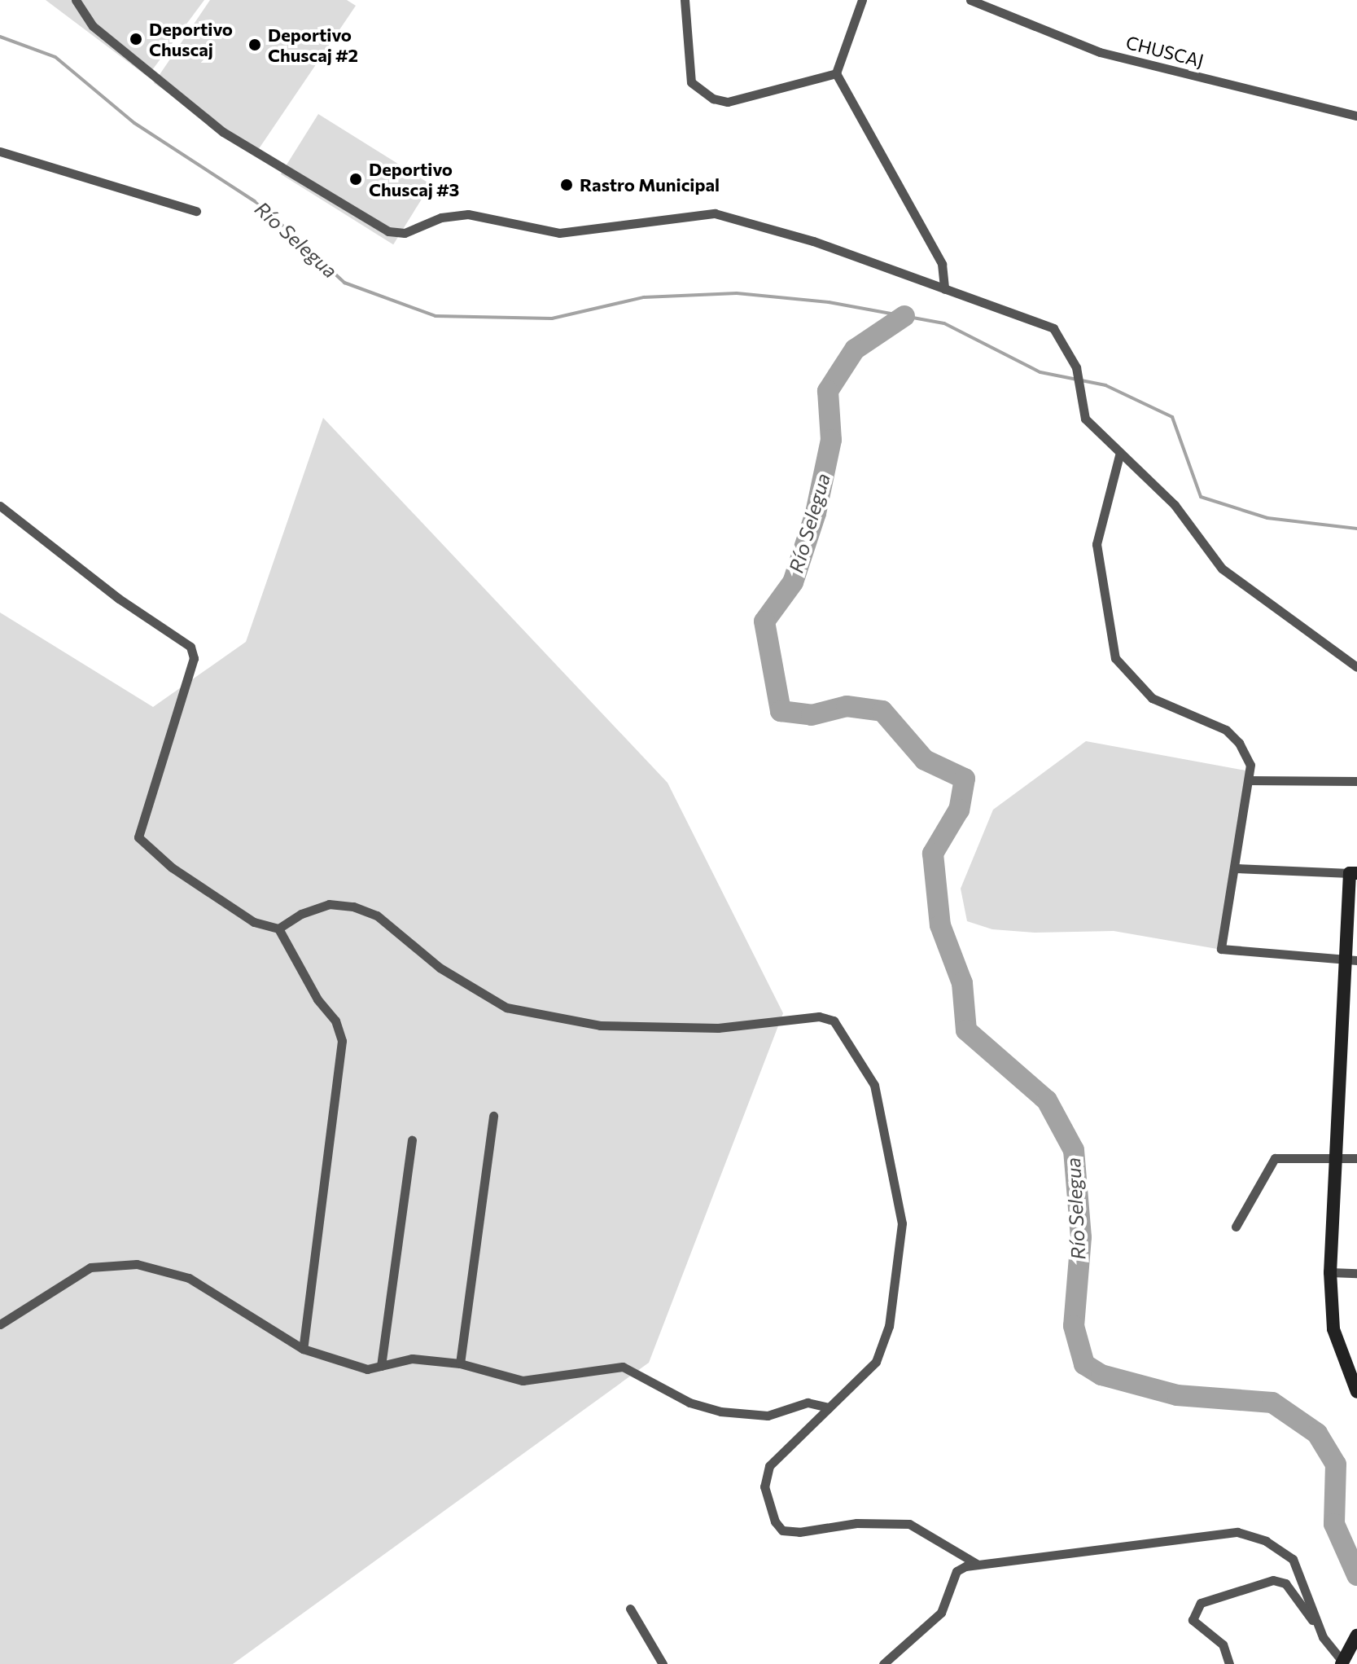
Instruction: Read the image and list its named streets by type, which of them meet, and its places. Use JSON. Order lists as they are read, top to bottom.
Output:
{
  "streets": {
    "street": ["CHUSCAJ"]
  },
  "water": ["Río Selegua"],
  "places": [
    "Deportivo Chuscaj",
    "Deportivo Chuscaj #2",
    "Deportivo Chuscaj #3",
    "Rastro Municipal"
  ]
}
